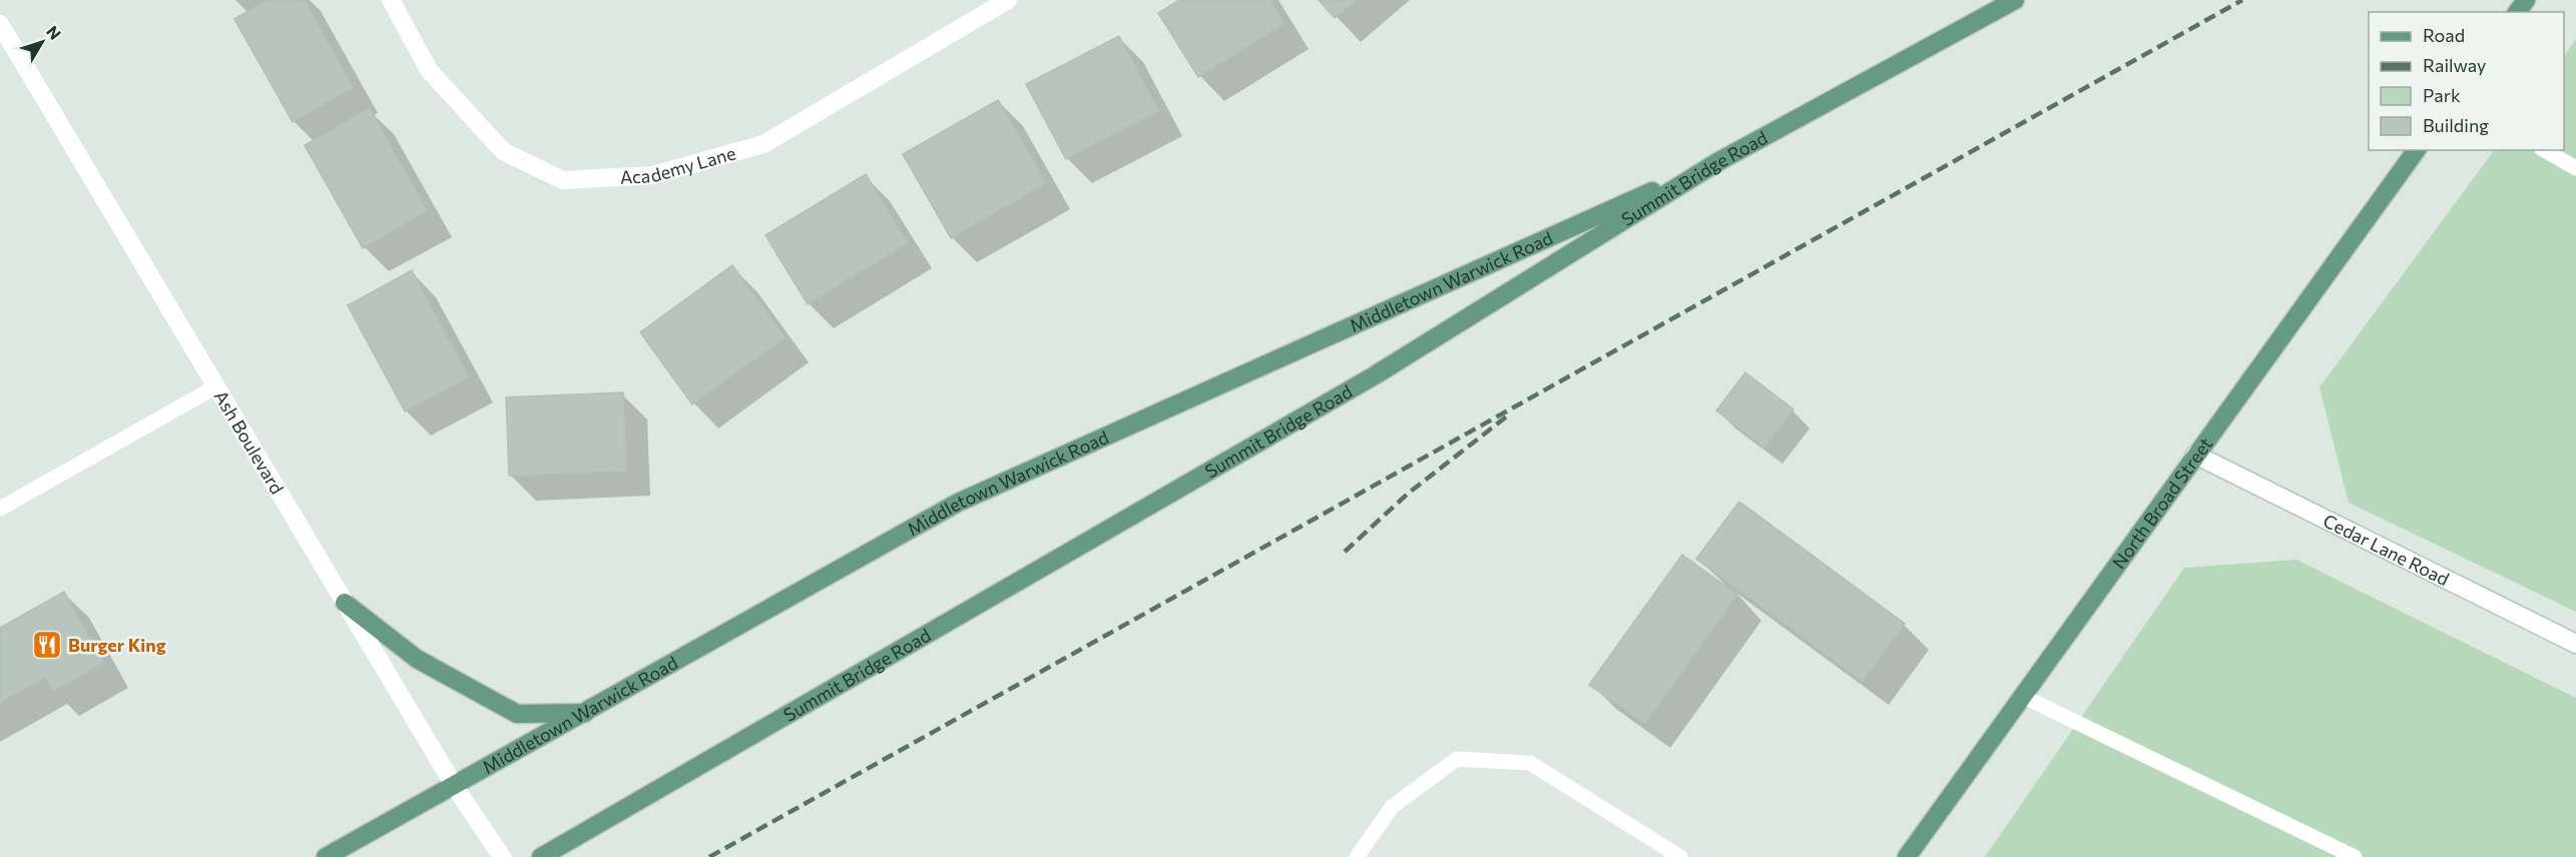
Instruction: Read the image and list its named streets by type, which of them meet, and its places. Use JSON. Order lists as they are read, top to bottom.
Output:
{
  "streets": {
    "main road": ["Summit Bridge Road", "Middletown Warwick Road", "North Broad Street"],
    "street": ["Academy Lane", "Ash Boulevard", "Cedar Lane Road"]
  },
  "crossings": [
    ["Summit Bridge Road", "Middletown Warwick Road"],
    ["Middletown Warwick Road", "Ash Boulevard"],
    ["North Broad Street", "Cedar Lane Road"]
  ],
  "places": {
    "restaurant": ["Burger King"]
  },
  "legend": [
    "Road",
    "Railway",
    "Park",
    "Building"
  ],
  "north": "top right"
}
